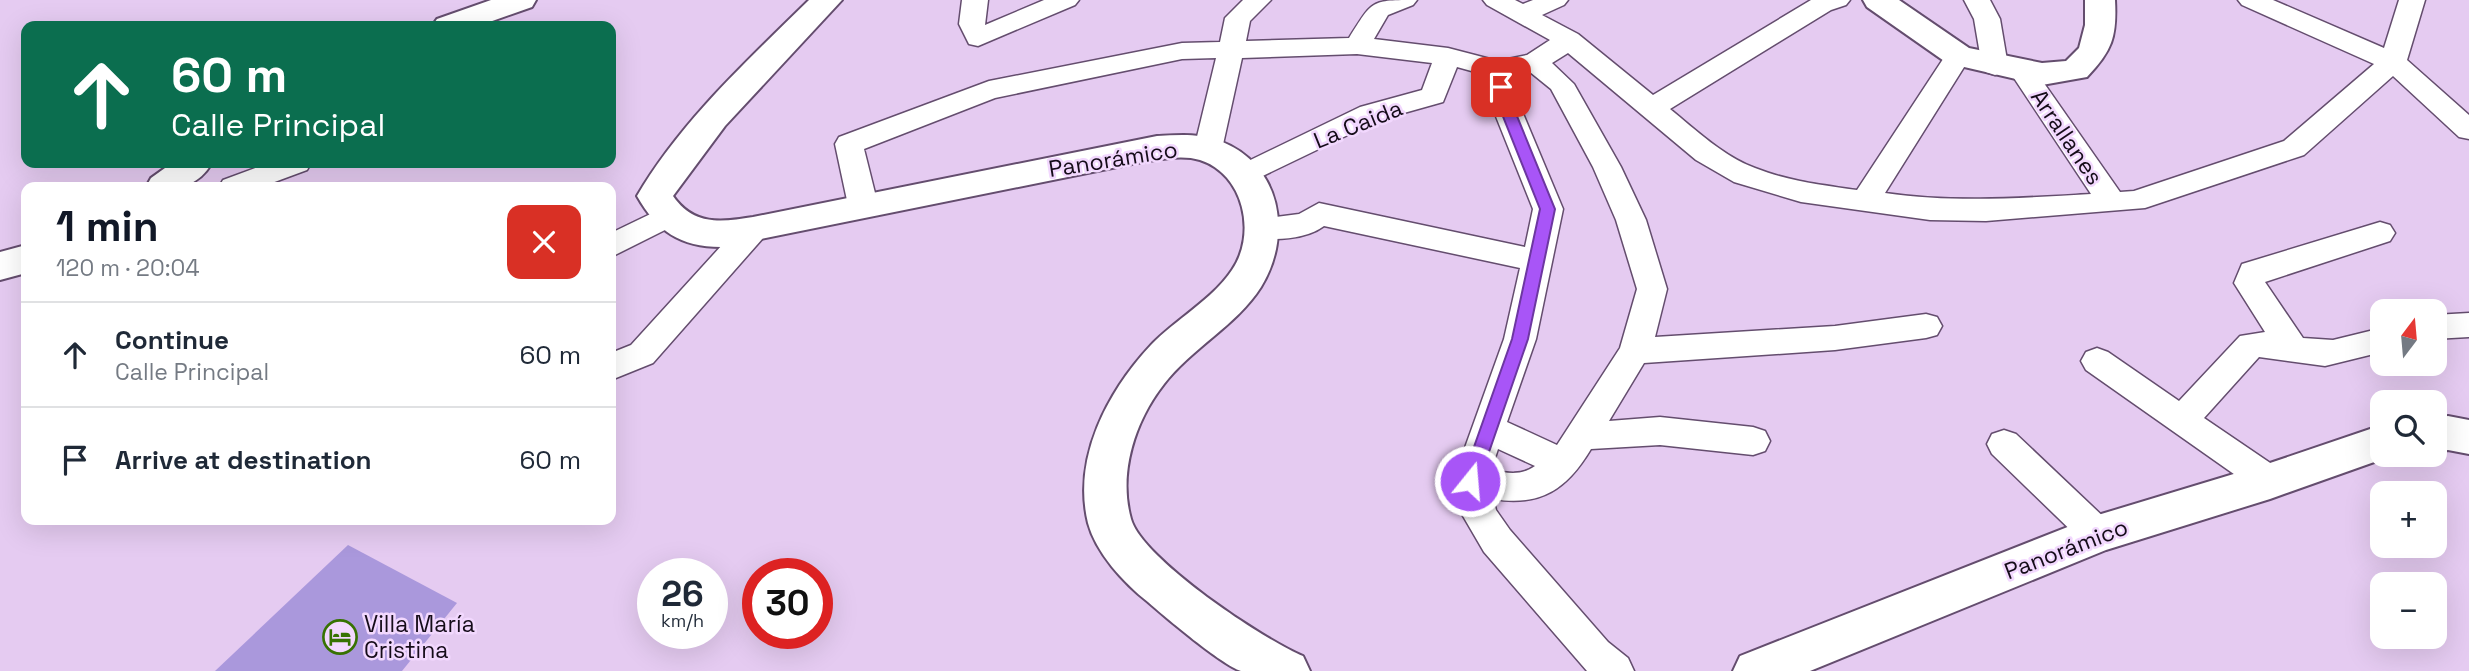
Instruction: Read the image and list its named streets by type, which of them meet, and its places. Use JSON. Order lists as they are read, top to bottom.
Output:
{
  "streets": {
    "street": ["La Caida", "Arrallanes", "Panorámico"]
  },
  "crossings": [
    ["La Caida", "Panorámico"]
  ],
  "places": {
    "hotel": ["Villa María Cristina"]
  },
  "north": "top",
  "page": {
    "turn": ["60 m", "Calle Principal"],
    "heading": ["1 min", "120 m · 20:04"],
    "map_buttons": ["+", "−"],
    "list": [
      {
        "name": "Continue",
        "note": "Calle Principal",
        "value": "60 m"
      },
      {
        "name": "Arrive at destination",
        "value": "60 m"
      }
    ],
    "speed": "26 km/h",
    "limit": "30"
  }
}
